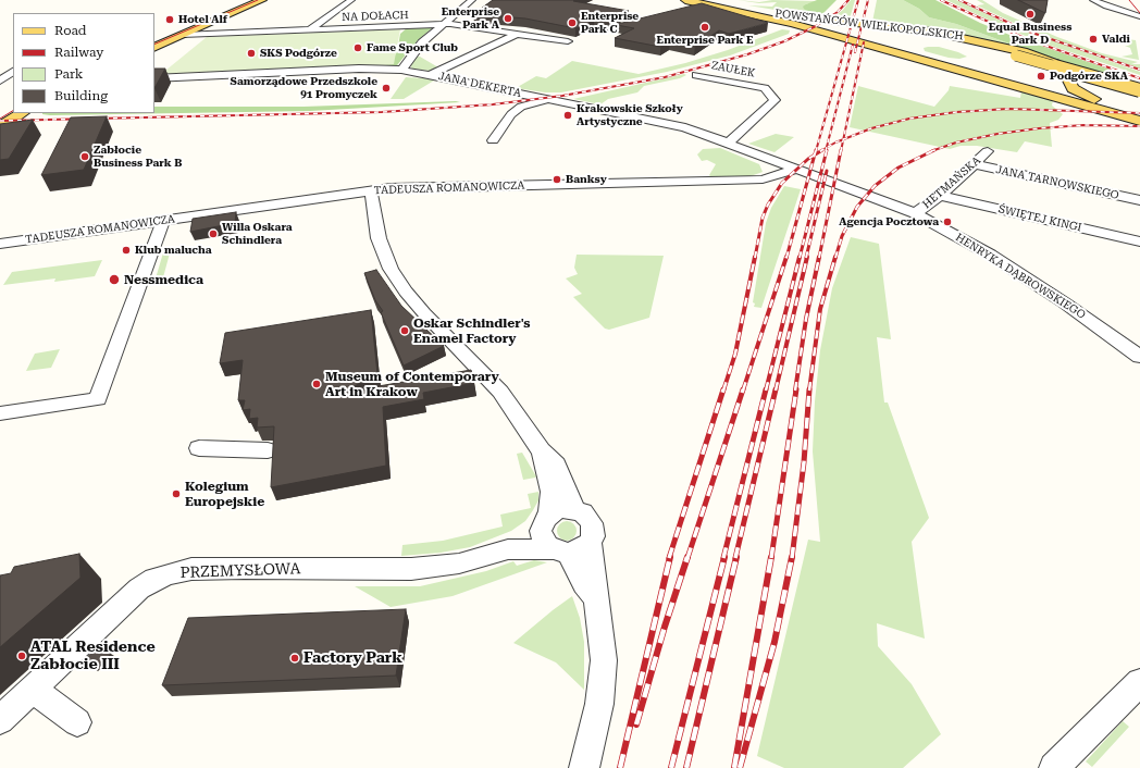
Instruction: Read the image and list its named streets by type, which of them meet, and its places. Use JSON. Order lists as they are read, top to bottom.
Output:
{
  "streets": {
    "main road": ["POWSTAŃCÓW WIELKOPOLSKICH"],
    "street": [
      "NA DOŁACH",
      "ZAUŁEK",
      "JANA DEKERTA",
      "HETMAŃSKA",
      "JANA TARNOWSKIEGO",
      "TADEUSZA ROMANOWICZA",
      "ŚWIĘTEJ KINGI",
      "HENRYKA DĄBROWSKIEGO",
      "PRZEMYSŁOWA"
    ]
  },
  "crossings": [
    ["ZAUŁEK", "JANA DEKERTA"],
    ["JANA DEKERTA", "TADEUSZA ROMANOWICZA"],
    ["JANA DEKERTA", "HENRYKA DĄBROWSKIEGO"],
    ["HETMAŃSKA", "JANA TARNOWSKIEGO"],
    ["HETMAŃSKA", "ŚWIĘTEJ KINGI"],
    ["HETMAŃSKA", "HENRYKA DĄBROWSKIEGO"],
    ["TADEUSZA ROMANOWICZA", "HENRYKA DĄBROWSKIEGO"]
  ],
  "places": [
    "Equal Business Park D",
    "Enterprise Park A",
    "Hotel Alf",
    "Enterprise Park C",
    "Enterprise Park E",
    "Valdi",
    "Fame Sport Club",
    "SKS Podgórze",
    "Podgórze SKA",
    "Samorządowe Przedszkole 91 Promyczek",
    "Krakowskie Szkoły Artystyczne",
    "Zabłocie Business Park B",
    "Banksy",
    "Agencja Pocztowa",
    "Willa Oskara Schindlera",
    "Klub malucha",
    "Nessmedica",
    "Oskar Schindler's Enamel Factory",
    "Museum of Contemporary Art in Krakow",
    "Kolegium Europejskie",
    "ATAL Residence Zabłocie III",
    "Factory Park"
  ],
  "legend": [
    "Road",
    "Railway",
    "Park",
    "Building"
  ]
}
